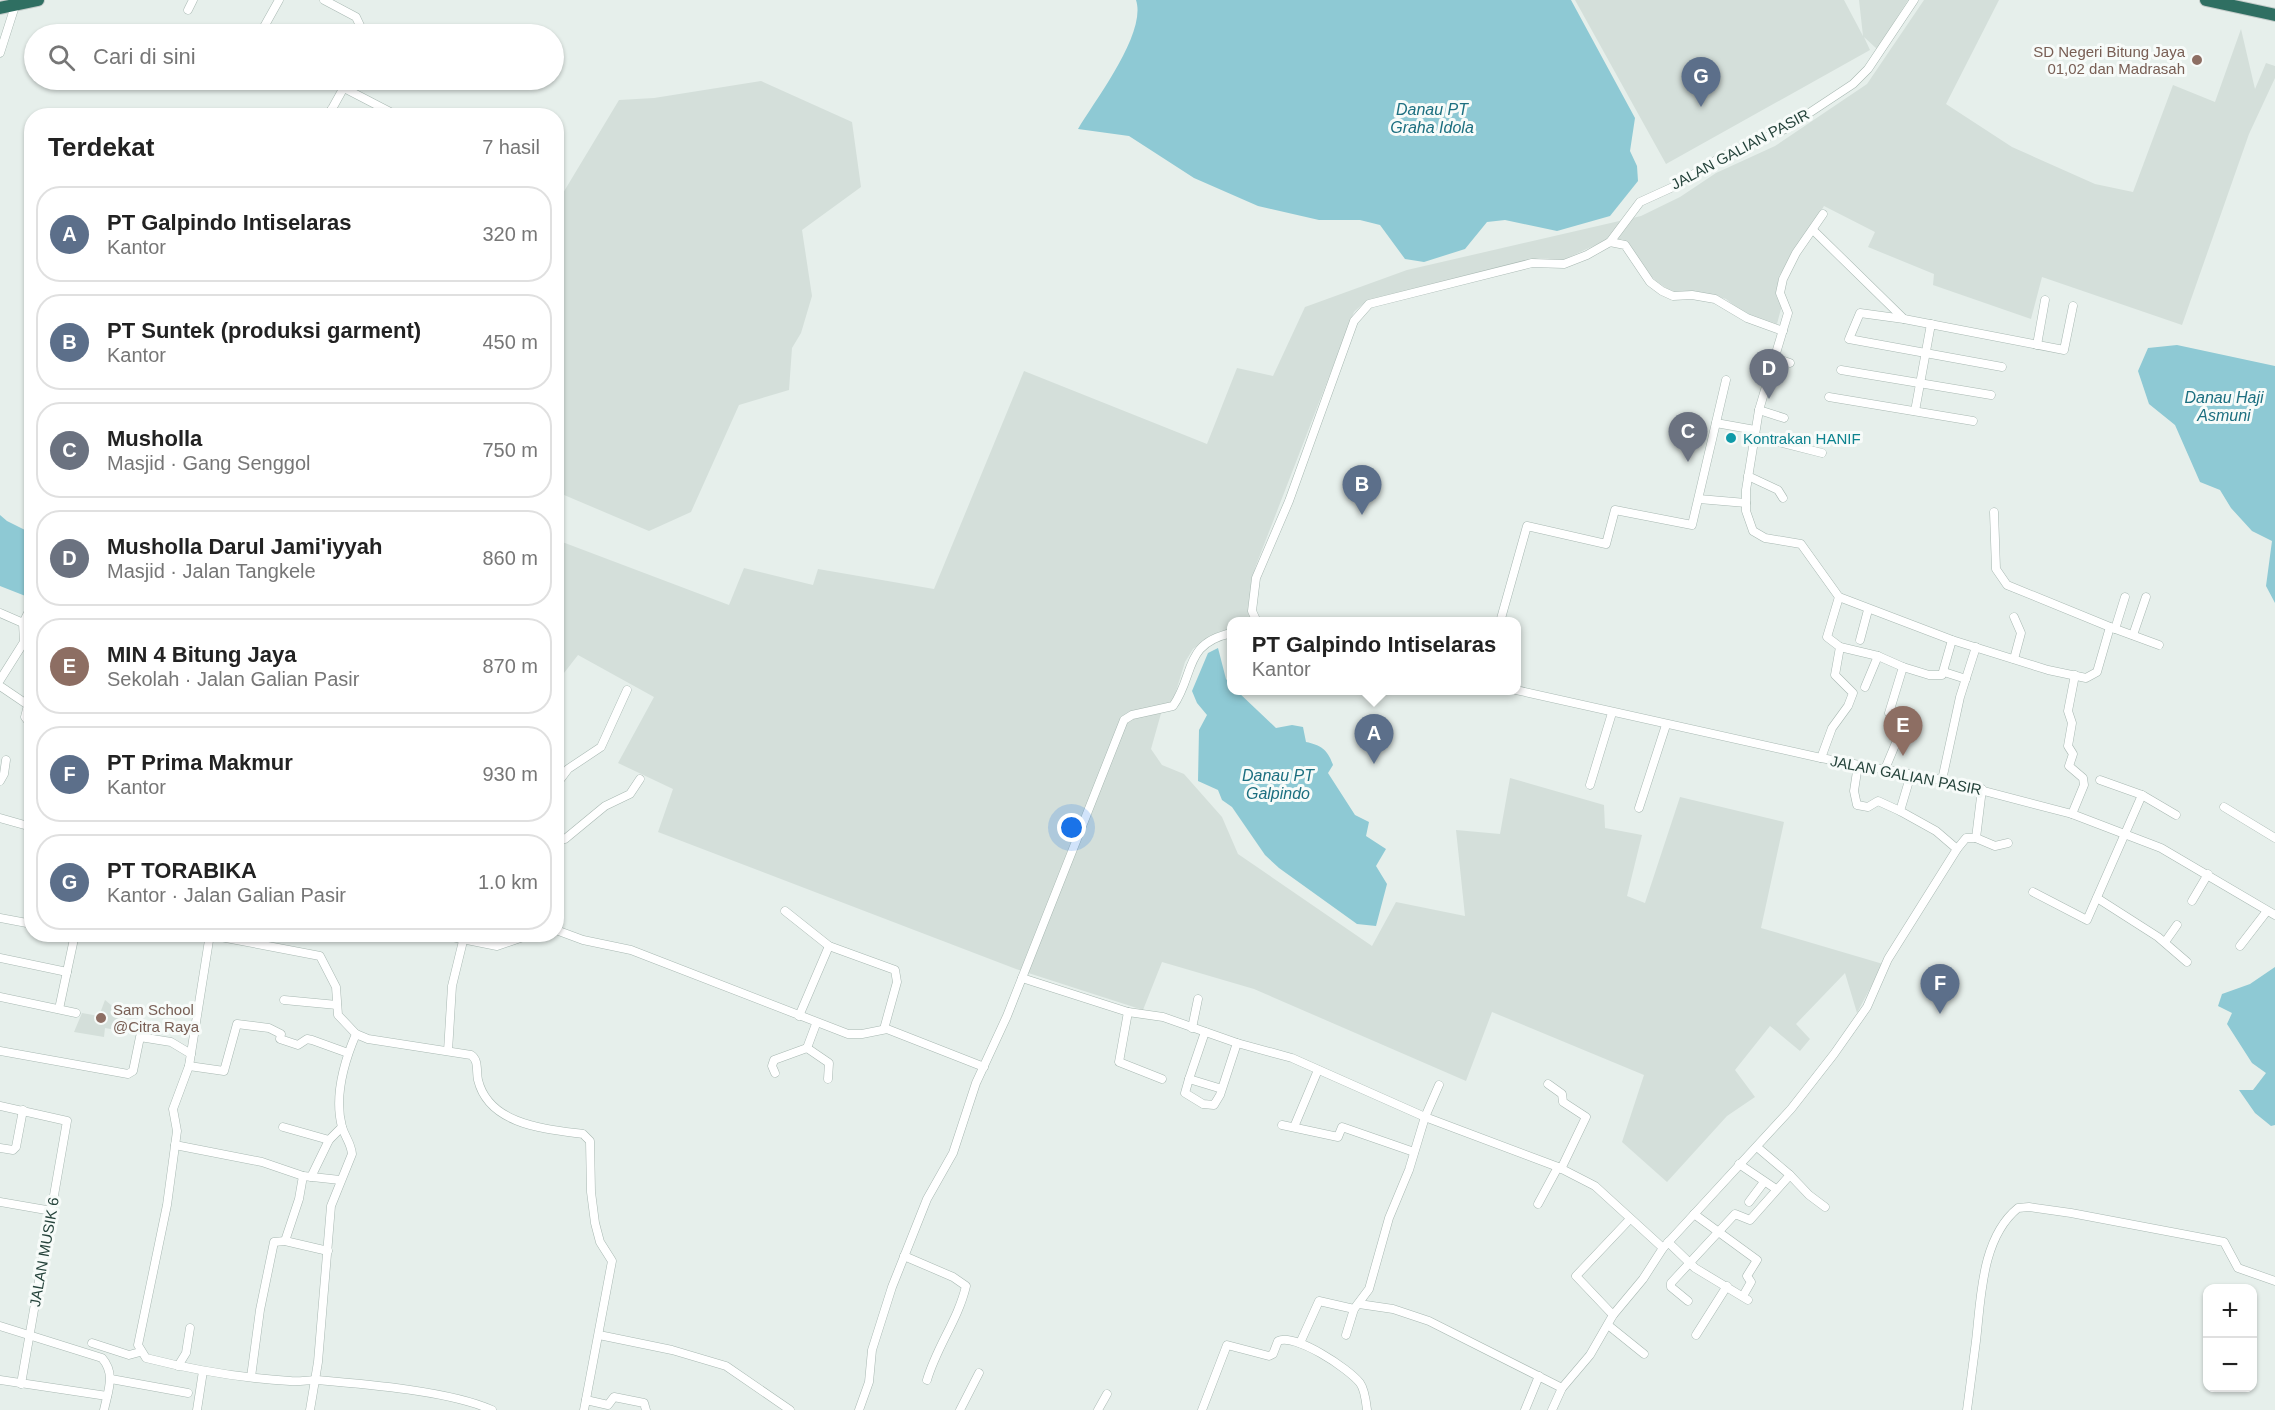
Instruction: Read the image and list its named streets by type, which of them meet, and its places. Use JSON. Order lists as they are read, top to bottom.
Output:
{
  "streets": {
    "street": ["JALAN GALIAN PASIR", "JALAN MUSIK 6"]
  },
  "water": ["Danau PT Graha Idola", "Danau Haji Asmuni", "Danau PT Galpindo"],
  "places": ["SD Negeri Bitung Jaya 01,02 dan Madrasah", "Kontrakan HANIF", "Sam School @Citra Raya"],
  "page": {
    "search": "Cari di sini",
    "pins": [
      "G",
      "D",
      "C",
      "B",
      "E",
      "A",
      "F"
    ],
    "heading": ["Terdekat", "7 hasil"],
    "list": [
      {
        "mark": "A",
        "name": "PT Galpindo Intiselaras",
        "note": "Kantor",
        "value": "320 m"
      },
      {
        "mark": "B",
        "name": "PT Suntek (produksi garment)",
        "note": "Kantor",
        "value": "450 m"
      },
      {
        "mark": "C",
        "name": "Musholla",
        "note": "Masjid · Gang Senggol",
        "value": "750 m"
      },
      {
        "mark": "D",
        "name": "Musholla Darul Jami'iyyah",
        "note": "Masjid · Jalan Tangkele",
        "value": "860 m"
      },
      {
        "mark": "E",
        "name": "MIN 4 Bitung Jaya",
        "note": "Sekolah · Jalan Galian Pasir",
        "value": "870 m"
      },
      {
        "mark": "F",
        "name": "PT Prima Makmur",
        "note": "Kantor",
        "value": "930 m"
      },
      {
        "mark": "G",
        "name": "PT TORABIKA",
        "note": "Kantor · Jalan Galian Pasir",
        "value": "1.0 km"
      }
    ],
    "popup": ["PT Galpindo Intiselaras", "Kantor"],
    "map_buttons": ["+", "−"]
  }
}
